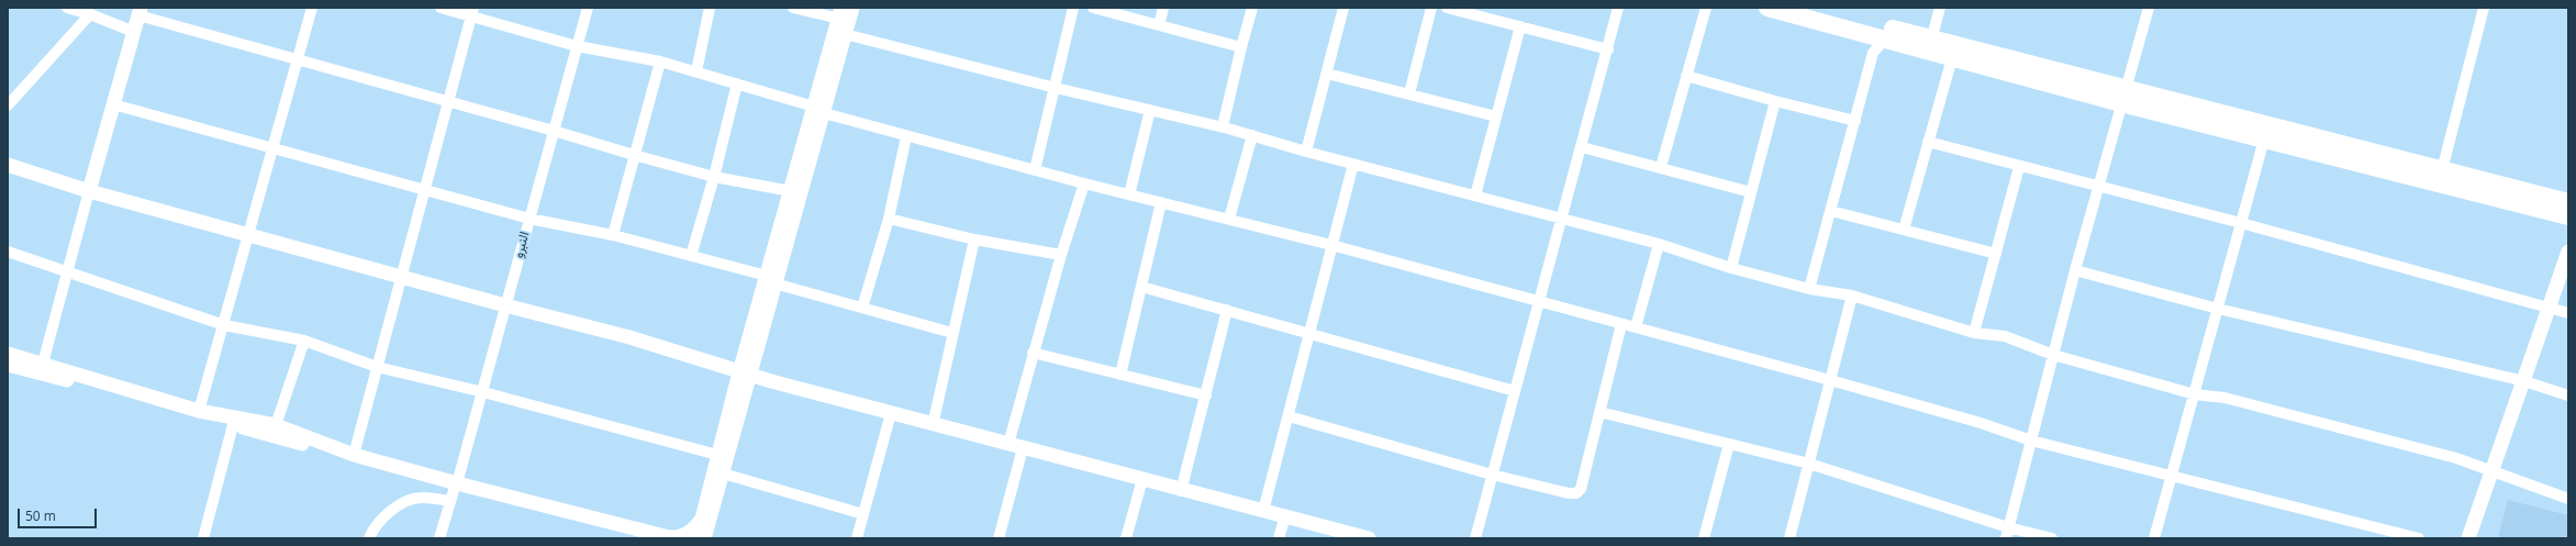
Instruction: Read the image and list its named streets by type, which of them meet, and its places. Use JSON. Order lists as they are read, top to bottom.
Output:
{
  "streets": {
    "street": ["النبرو"]
  },
  "scale_bar": "50 m"
}
